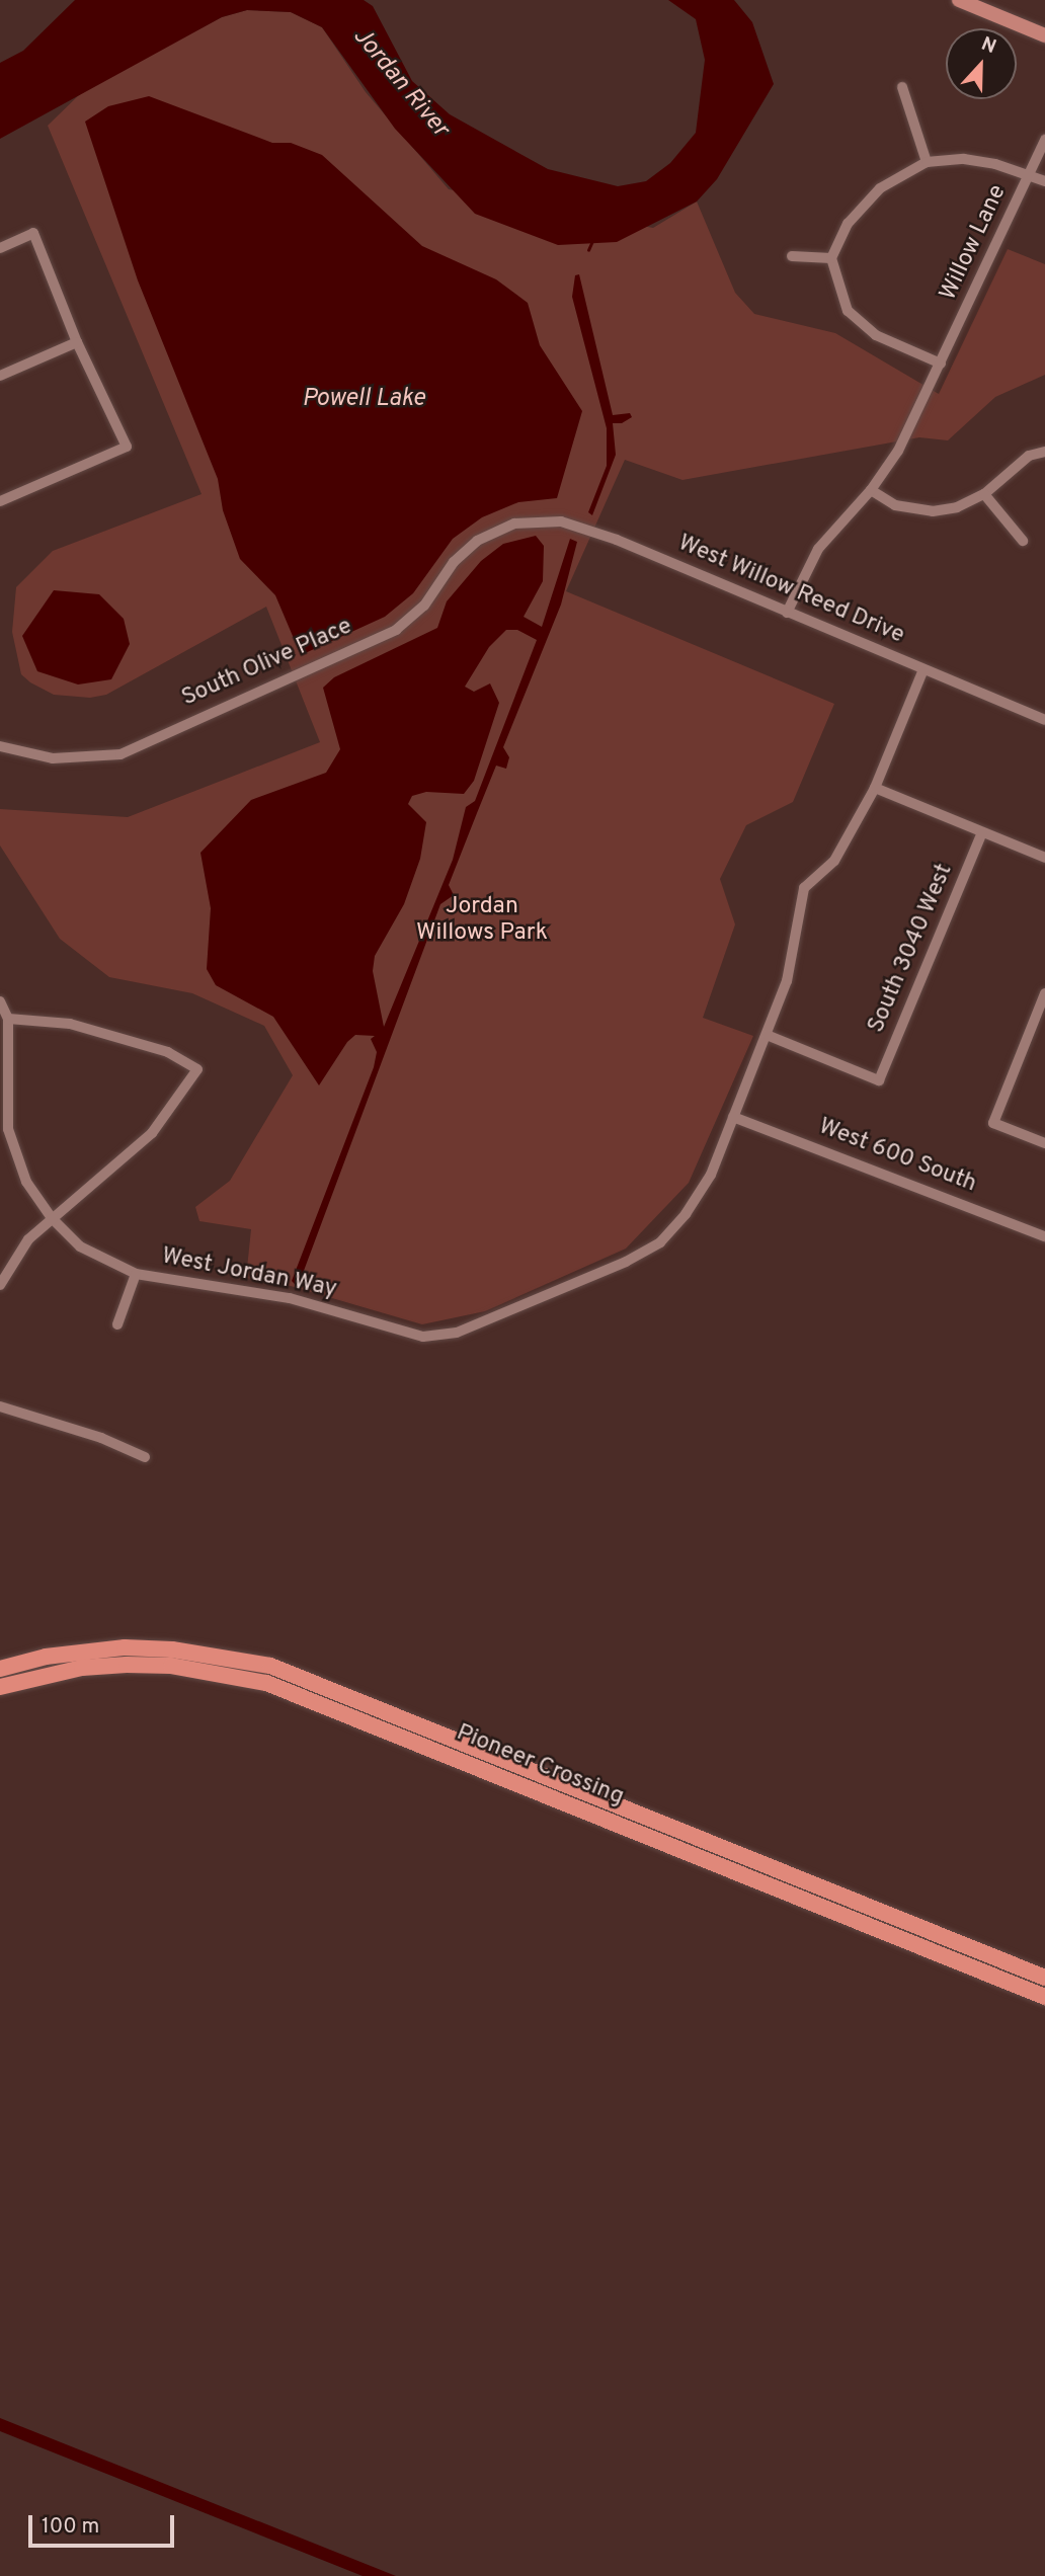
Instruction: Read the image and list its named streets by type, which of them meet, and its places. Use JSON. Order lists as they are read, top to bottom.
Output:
{
  "streets": {
    "highway": ["Pioneer Crossing"],
    "street": [
      "Willow Lane",
      "West Willow Reed Drive",
      "South Olive Place",
      "South 3040 West",
      "West 600 South",
      "West Jordan Way"
    ]
  },
  "crossings": [
    ["Willow Lane", "West Willow Reed Drive"],
    ["West Willow Reed Drive", "South Olive Place"],
    ["West Willow Reed Drive", "West Jordan Way"],
    ["South 3040 West", "West Jordan Way"],
    ["West 600 South", "West Jordan Way"]
  ],
  "water": ["Jordan River", "Powell Lake"],
  "parks": ["Jordan Willows Park"],
  "scale_bar": "100 m",
  "north": "top"
}
